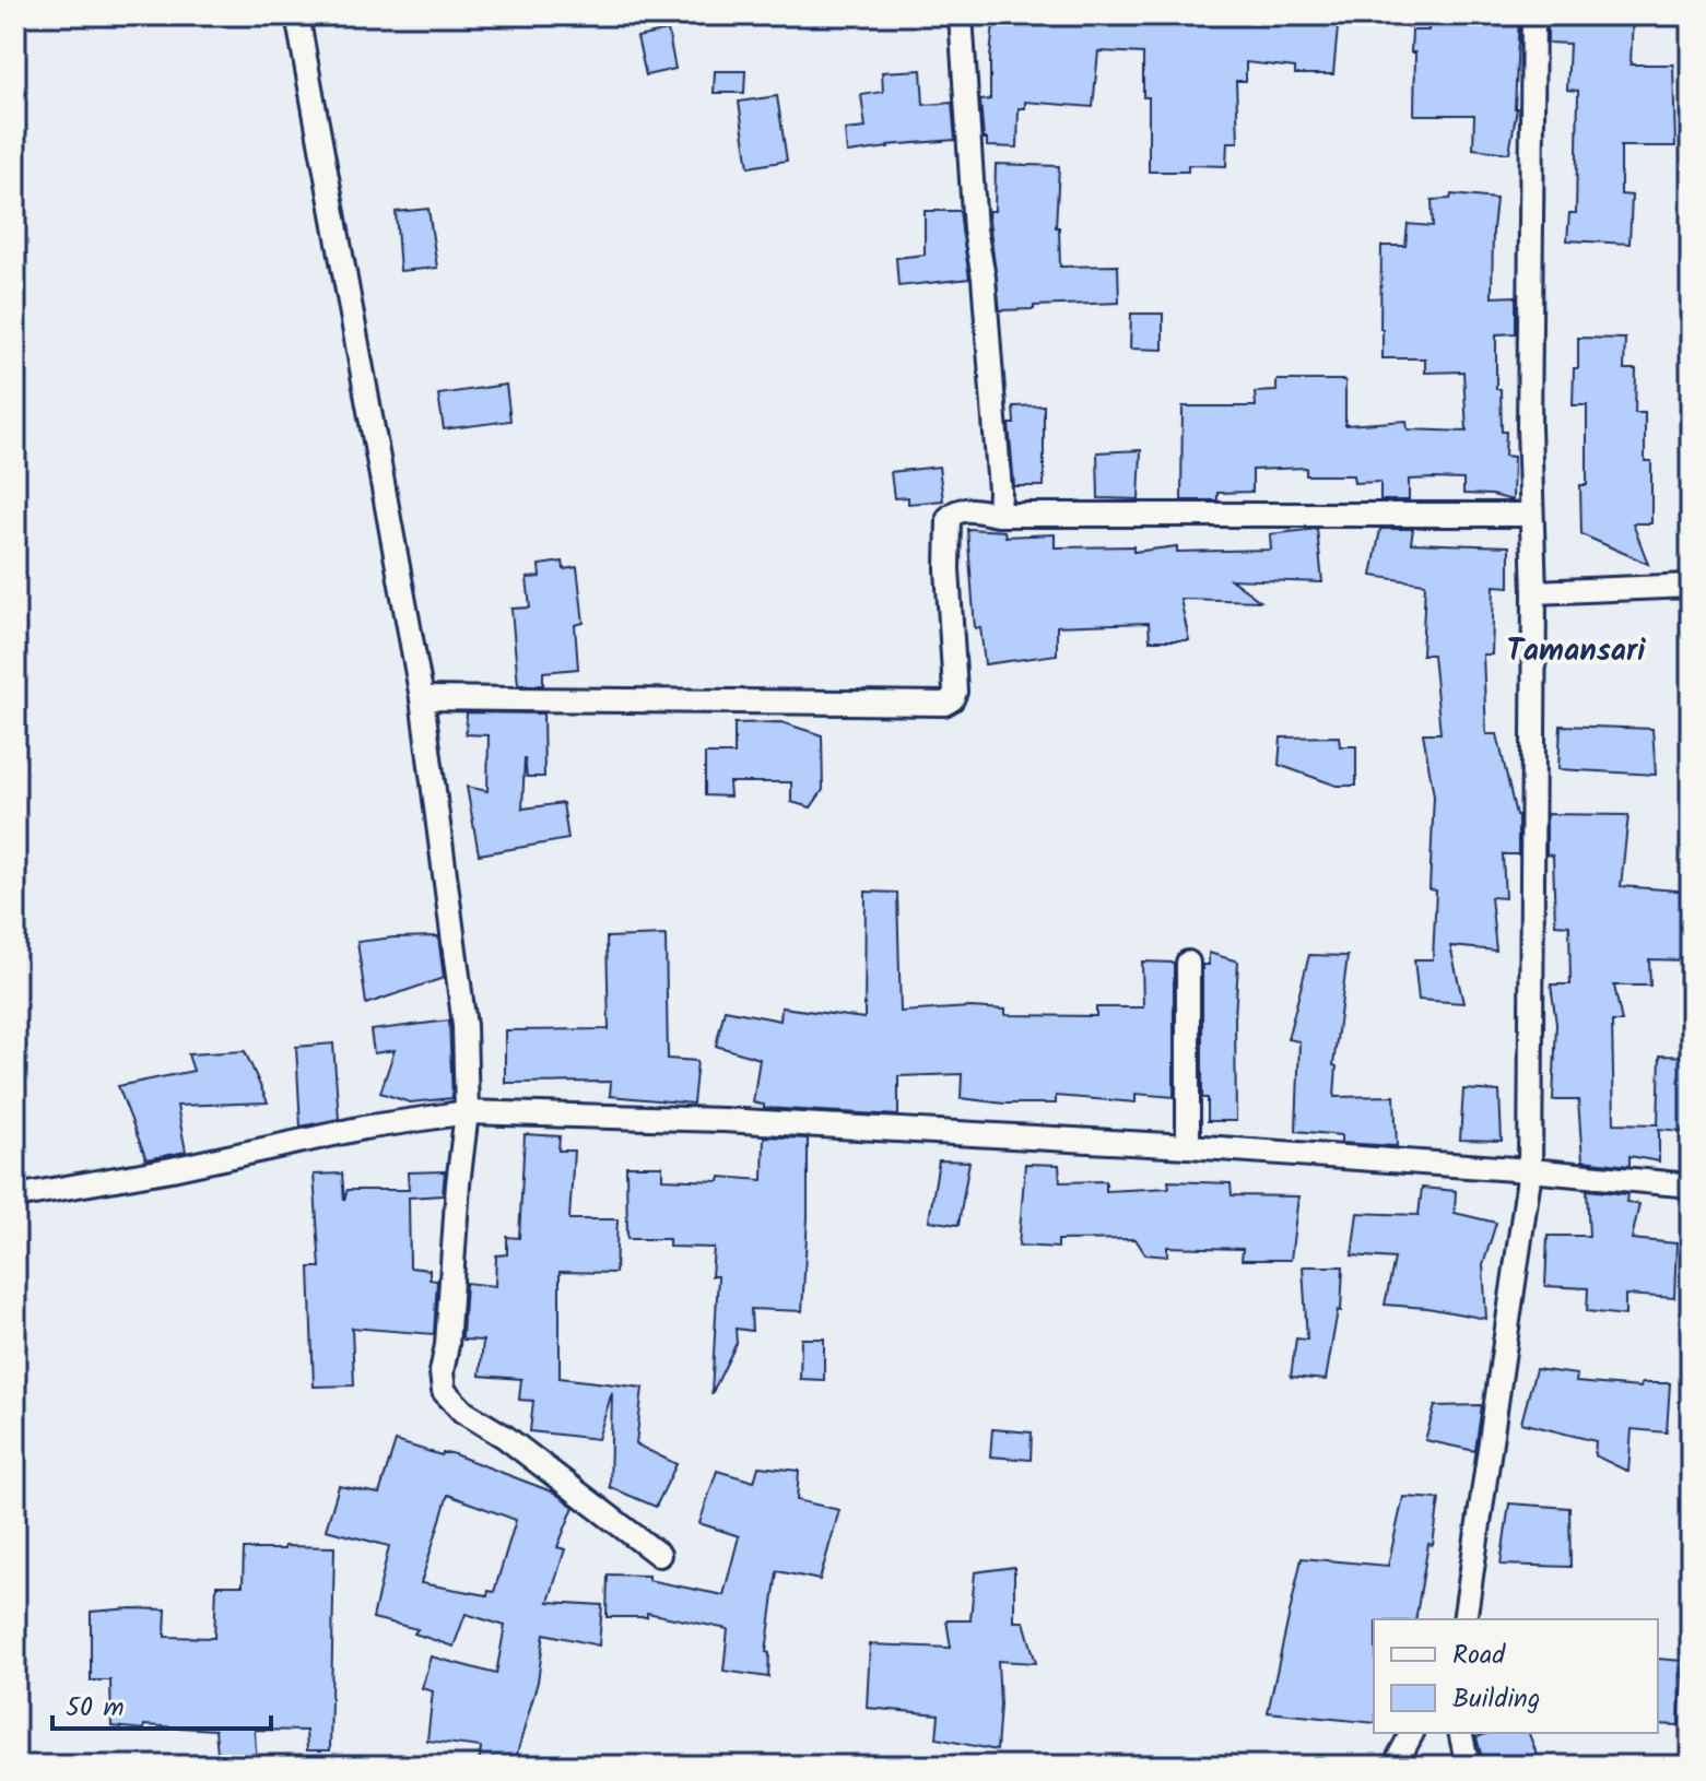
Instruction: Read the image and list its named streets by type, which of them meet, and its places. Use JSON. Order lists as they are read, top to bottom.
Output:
{
  "districts": ["Tamansari"],
  "legend": ["Road", "Building"],
  "scale_bar": "50 m"
}
